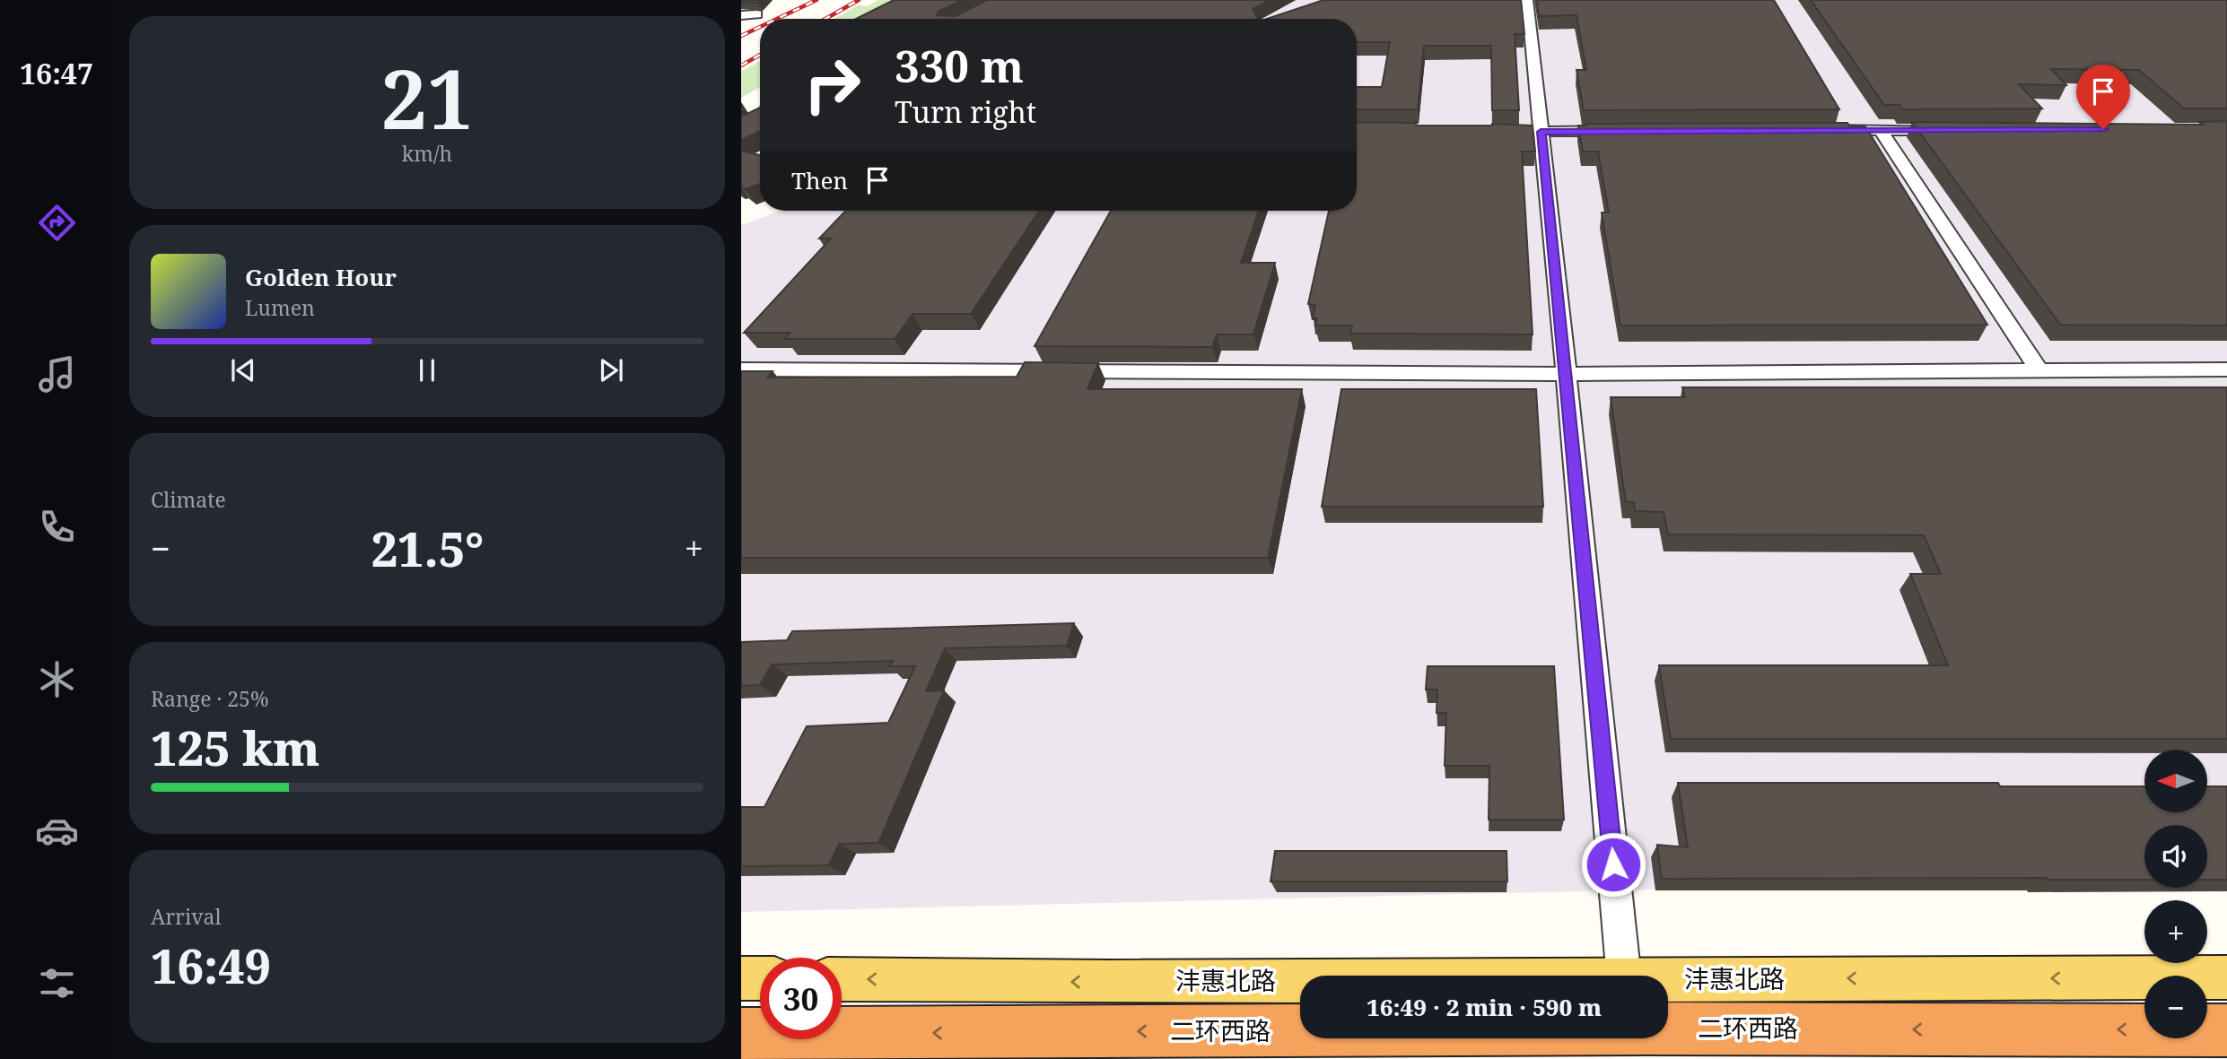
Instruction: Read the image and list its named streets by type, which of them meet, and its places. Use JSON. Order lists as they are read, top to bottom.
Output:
{
  "streets": {
    "highway": ["二环西路"],
    "main road": ["沣惠北路"]
  },
  "one_way": ["沣惠北路", "二环西路"],
  "north": "left",
  "page": {
    "tabs": "16:47",
    "tile": [
      ["21", "km/h"],
      "Climate",
      ["Range · 25%", "125 km"],
      ["Arrival", "16:49"]
    ],
    "turn": ["330 m", "Turn right"],
    "then": "Then",
    "song": ["Golden Hour", "Lumen"],
    "heat": ["−", "21.5°", "+"],
    "map_buttons": ["+", "−"],
    "limit": "30",
    "trip": "16:49 · 2 min · 590 m"
  }
}
